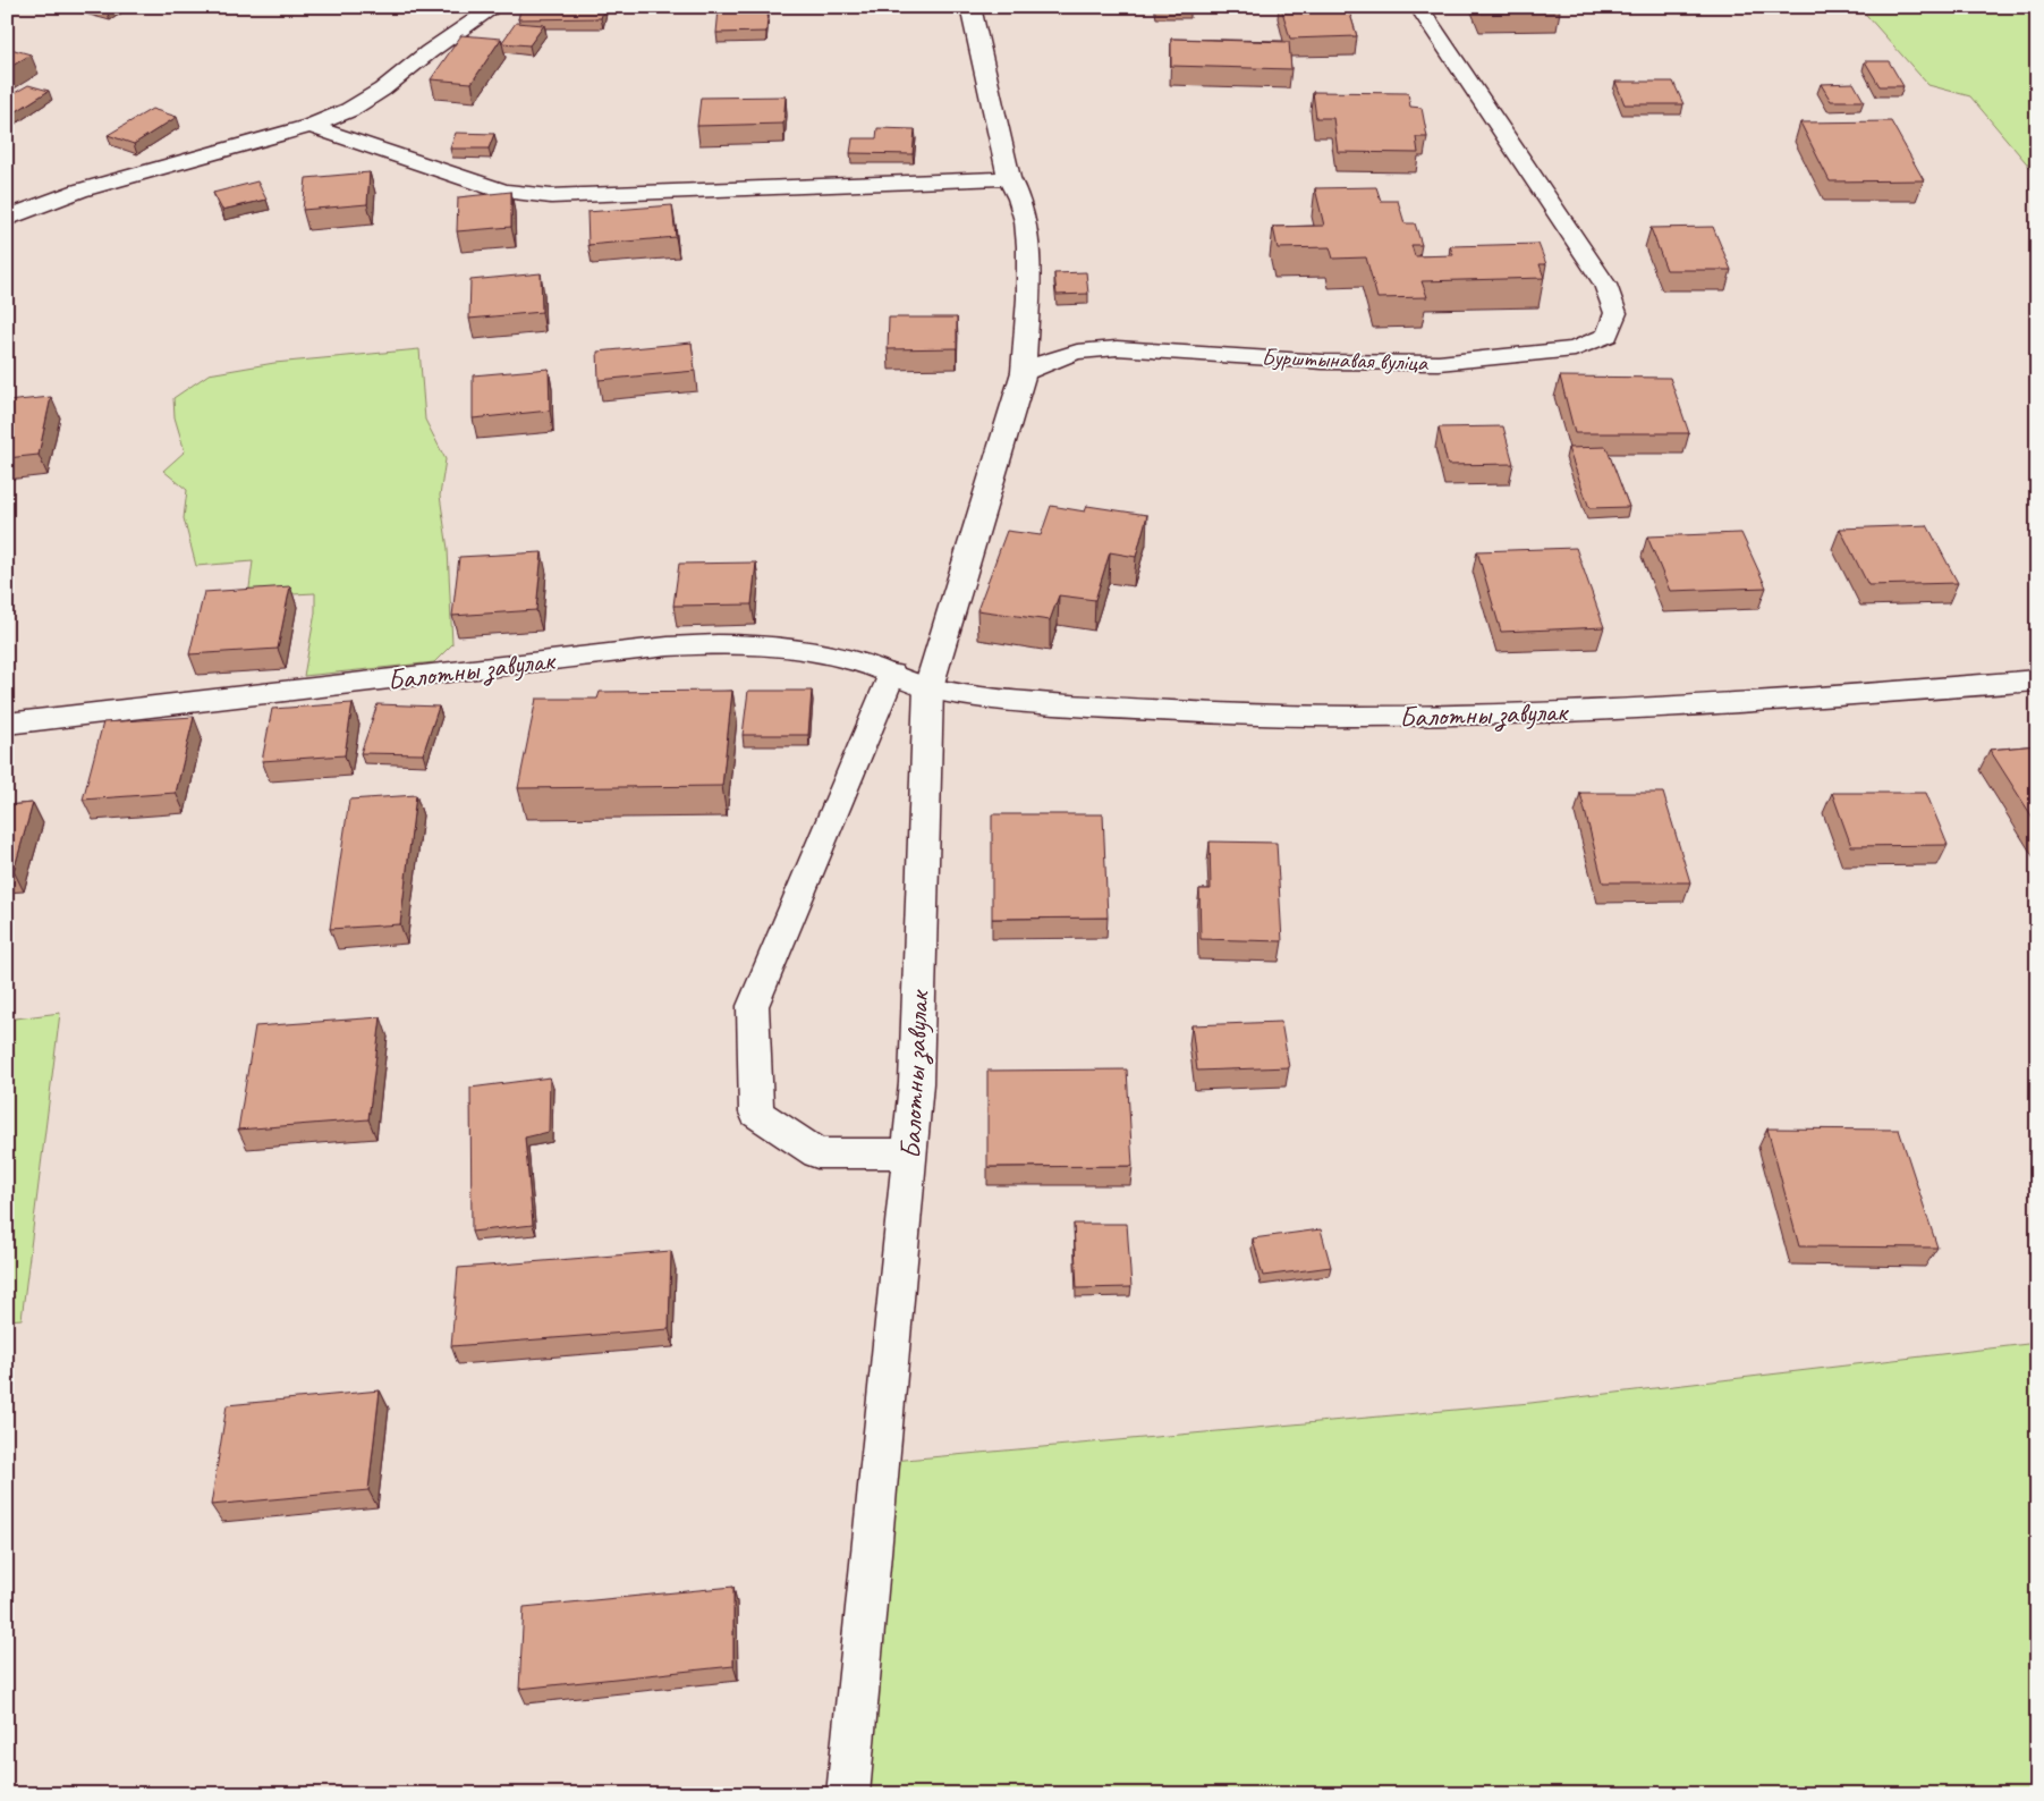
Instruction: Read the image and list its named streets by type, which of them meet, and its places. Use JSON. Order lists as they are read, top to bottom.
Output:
{
  "streets": {
    "street": ["Бурштынавая вуліца", "Балотны завулак"]
  }
}
